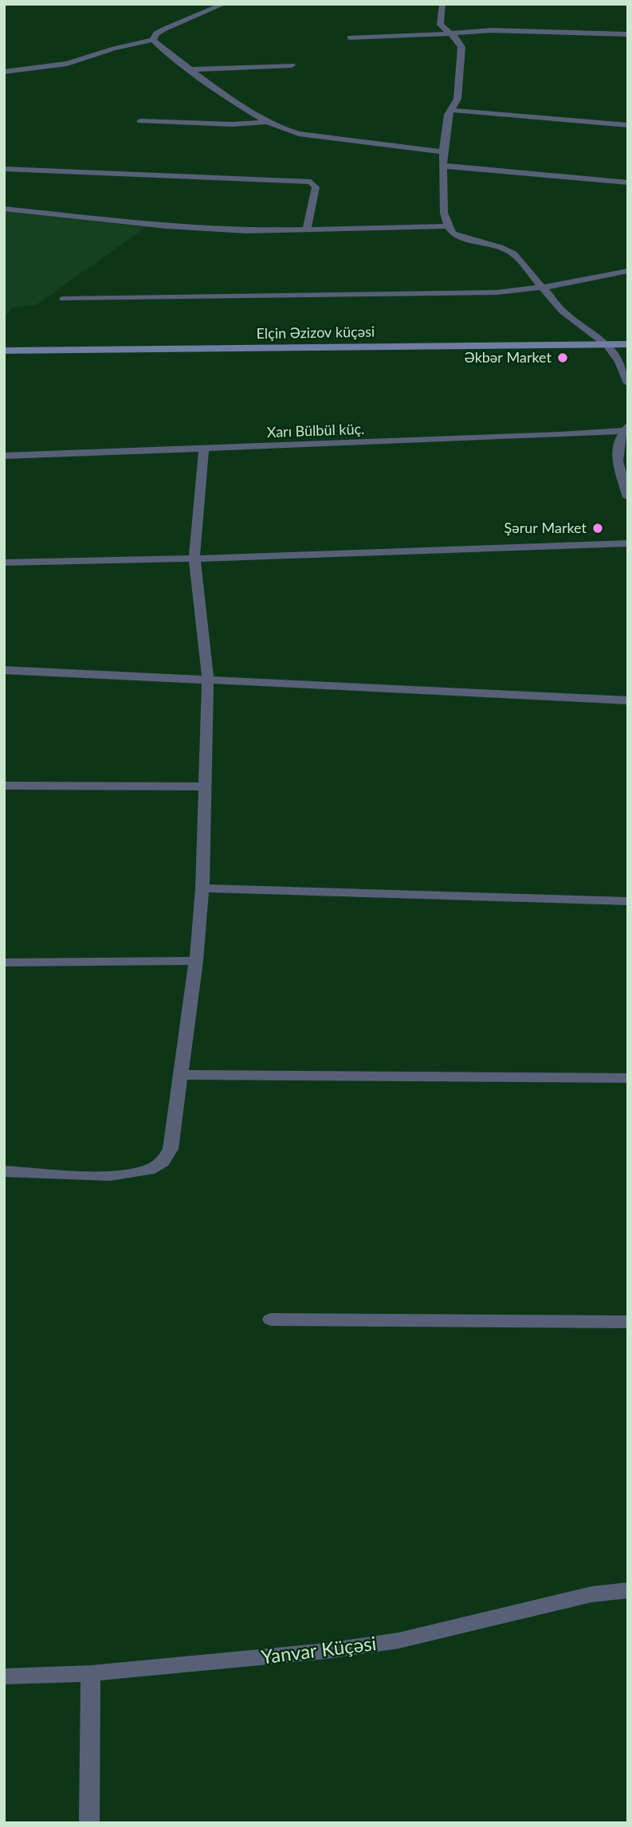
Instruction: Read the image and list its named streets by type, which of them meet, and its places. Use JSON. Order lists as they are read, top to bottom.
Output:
{
  "streets": {
    "street": ["Elçin Əzizov küçəsi", "Xarı Bülbül küç.", "Yanvar Küçəsi"]
  },
  "places": ["Əkbər Market", "Şərur Market"]
}
